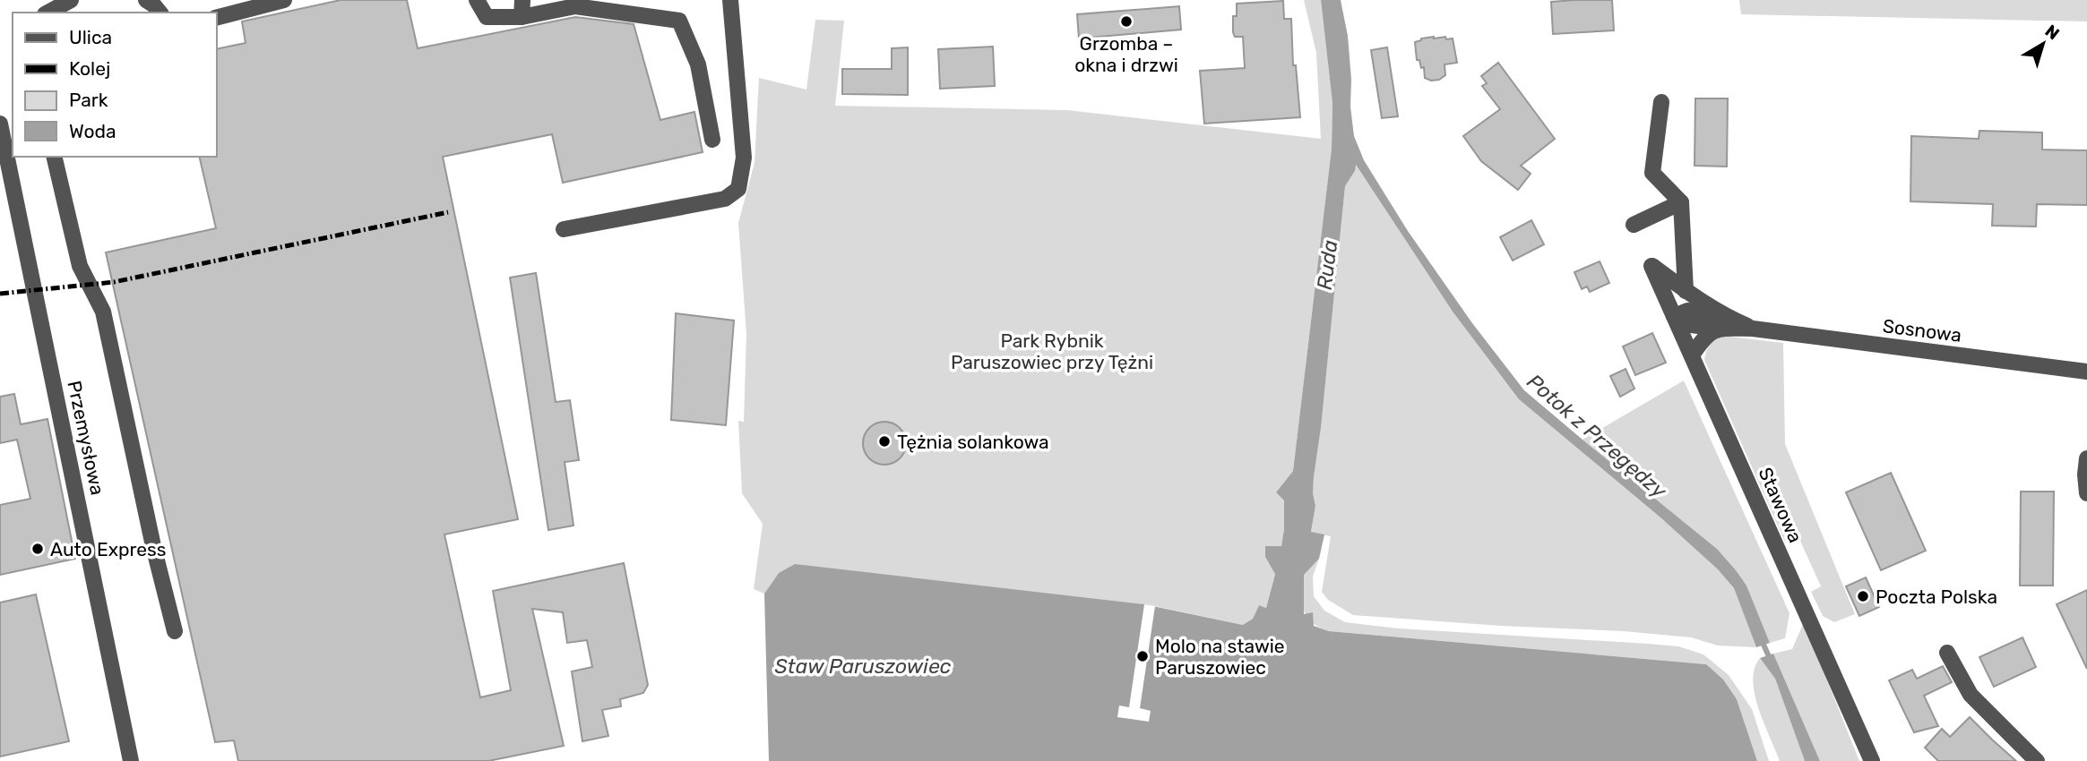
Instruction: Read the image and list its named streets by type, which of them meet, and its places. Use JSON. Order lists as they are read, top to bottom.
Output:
{
  "streets": {
    "street": ["Sosnowa", "Przemysłowa", "Stawowa"]
  },
  "crossings": [
    ["Sosnowa", "Stawowa"]
  ],
  "water": ["Ruda", "Potok z Przegędzy", "Staw Paruszowiec"],
  "parks": ["Park Rybnik Paruszowiec przy Tężni"],
  "places": [
    "Grzomba – okna i drzwi",
    "Tężnia solankowa",
    "Auto Express",
    "Poczta Polska",
    "Molo na stawie Paruszowiec"
  ],
  "legend": [
    "Ulica",
    "Kolej",
    "Park",
    "Woda"
  ],
  "north": "top right"
}
